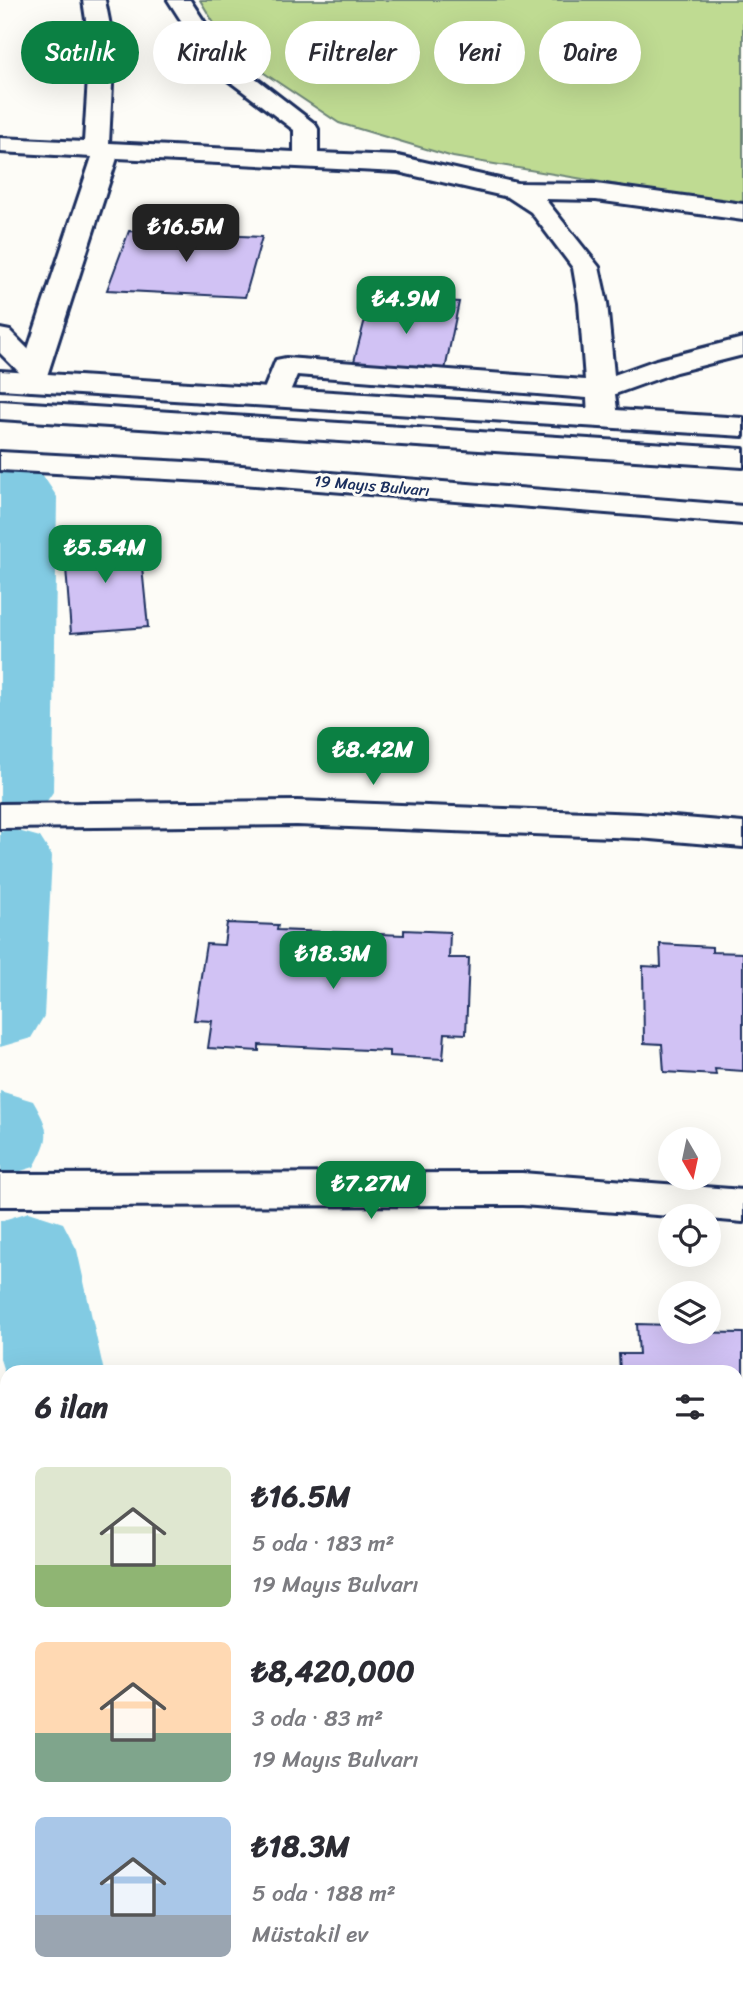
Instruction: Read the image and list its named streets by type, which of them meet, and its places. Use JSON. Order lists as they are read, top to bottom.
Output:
{
  "streets": {
    "main road": ["19 Mayıs Bulvarı"]
  },
  "north": "bottom",
  "page": {
    "chip": [
      "Satılık",
      "Kiralık",
      "Filtreler",
      "Yeni",
      "Daire"
    ],
    "price": [
      "₺16.5M",
      "₺4.9M",
      "₺5.54M",
      "₺8.42M",
      "₺18.3M",
      "₺7.27M"
    ],
    "heading": "6 ilan",
    "list": [
      {
        "name": "₺16.5M",
        "note": "5 oda · 183 m² · 19 Mayıs Bulvarı"
      },
      {
        "name": "₺8,420,000",
        "note": "3 oda · 83 m² · 19 Mayıs Bulvarı"
      },
      {
        "name": "₺18.3M",
        "note": "5 oda · 188 m² · Müstakil ev"
      }
    ]
  }
}
